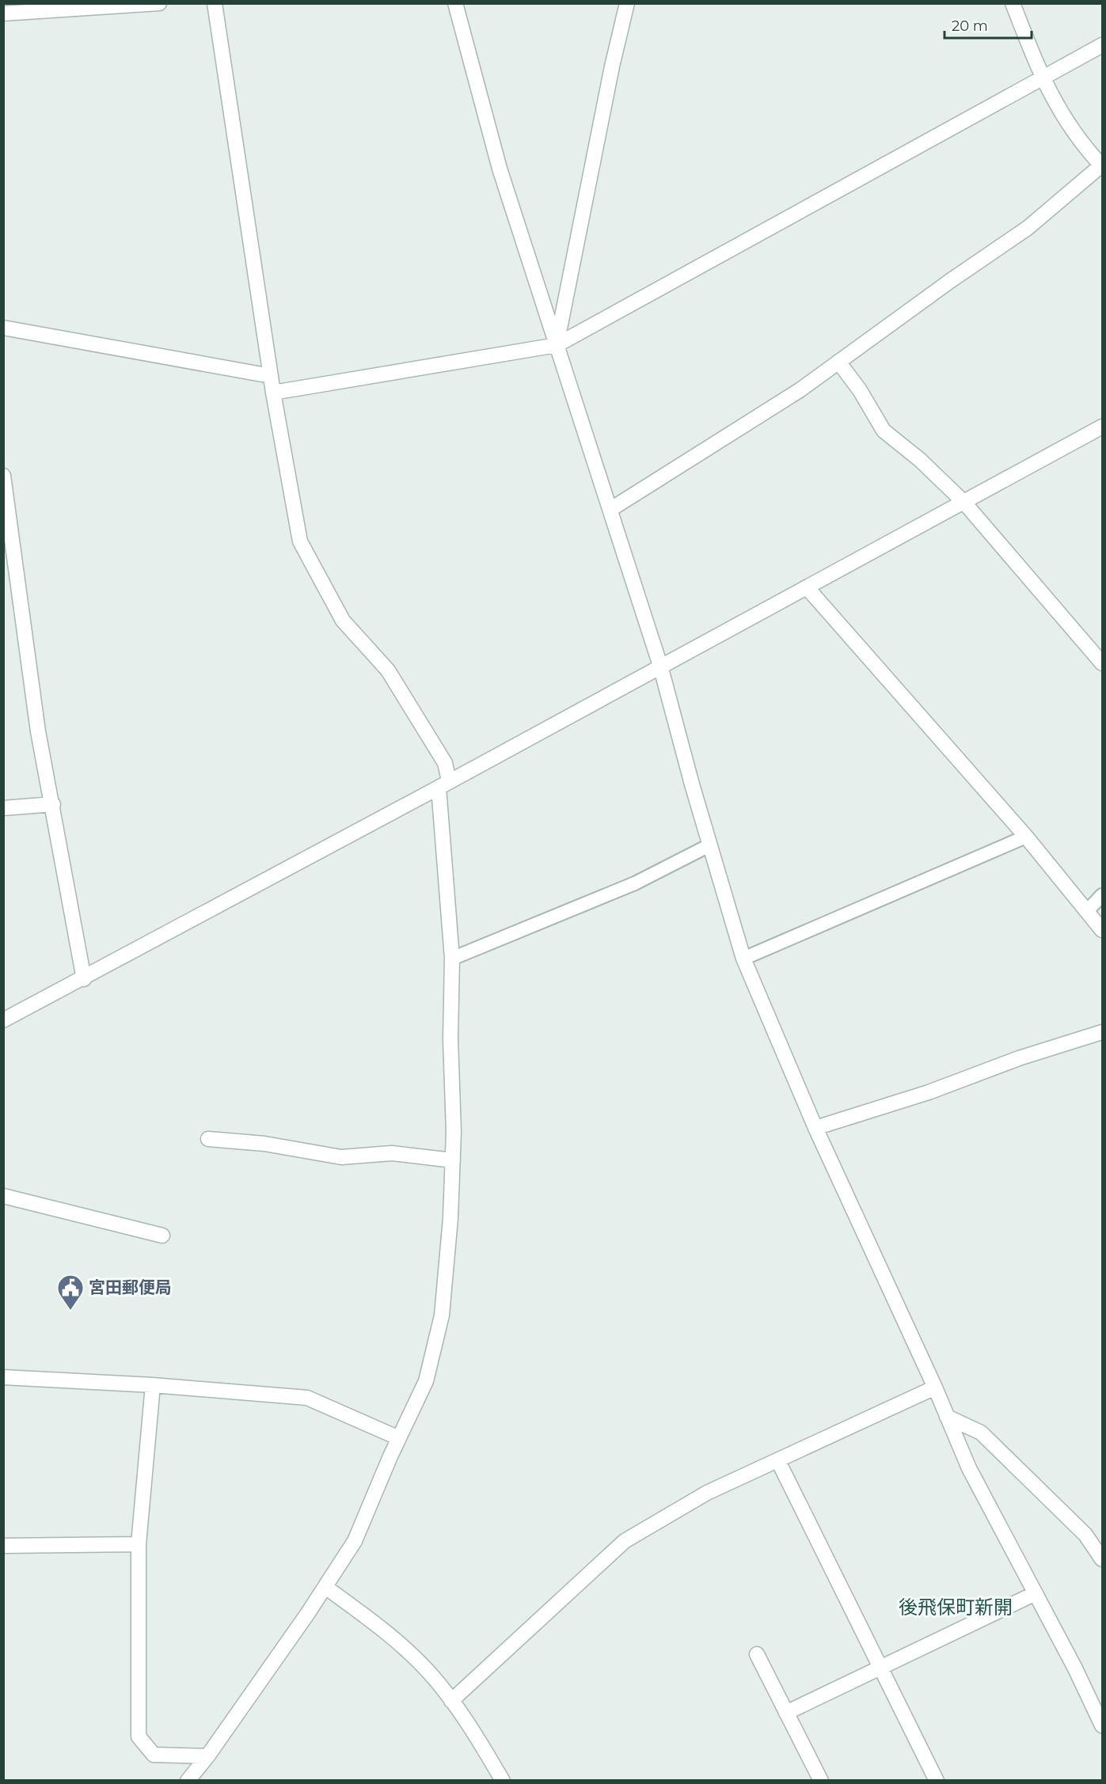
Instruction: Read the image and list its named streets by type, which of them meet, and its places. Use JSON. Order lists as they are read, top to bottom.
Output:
{
  "districts": ["後飛保町新開"],
  "places": {
    "public building": ["宮田郵便局"]
  },
  "scale_bar": "20 m"
}
